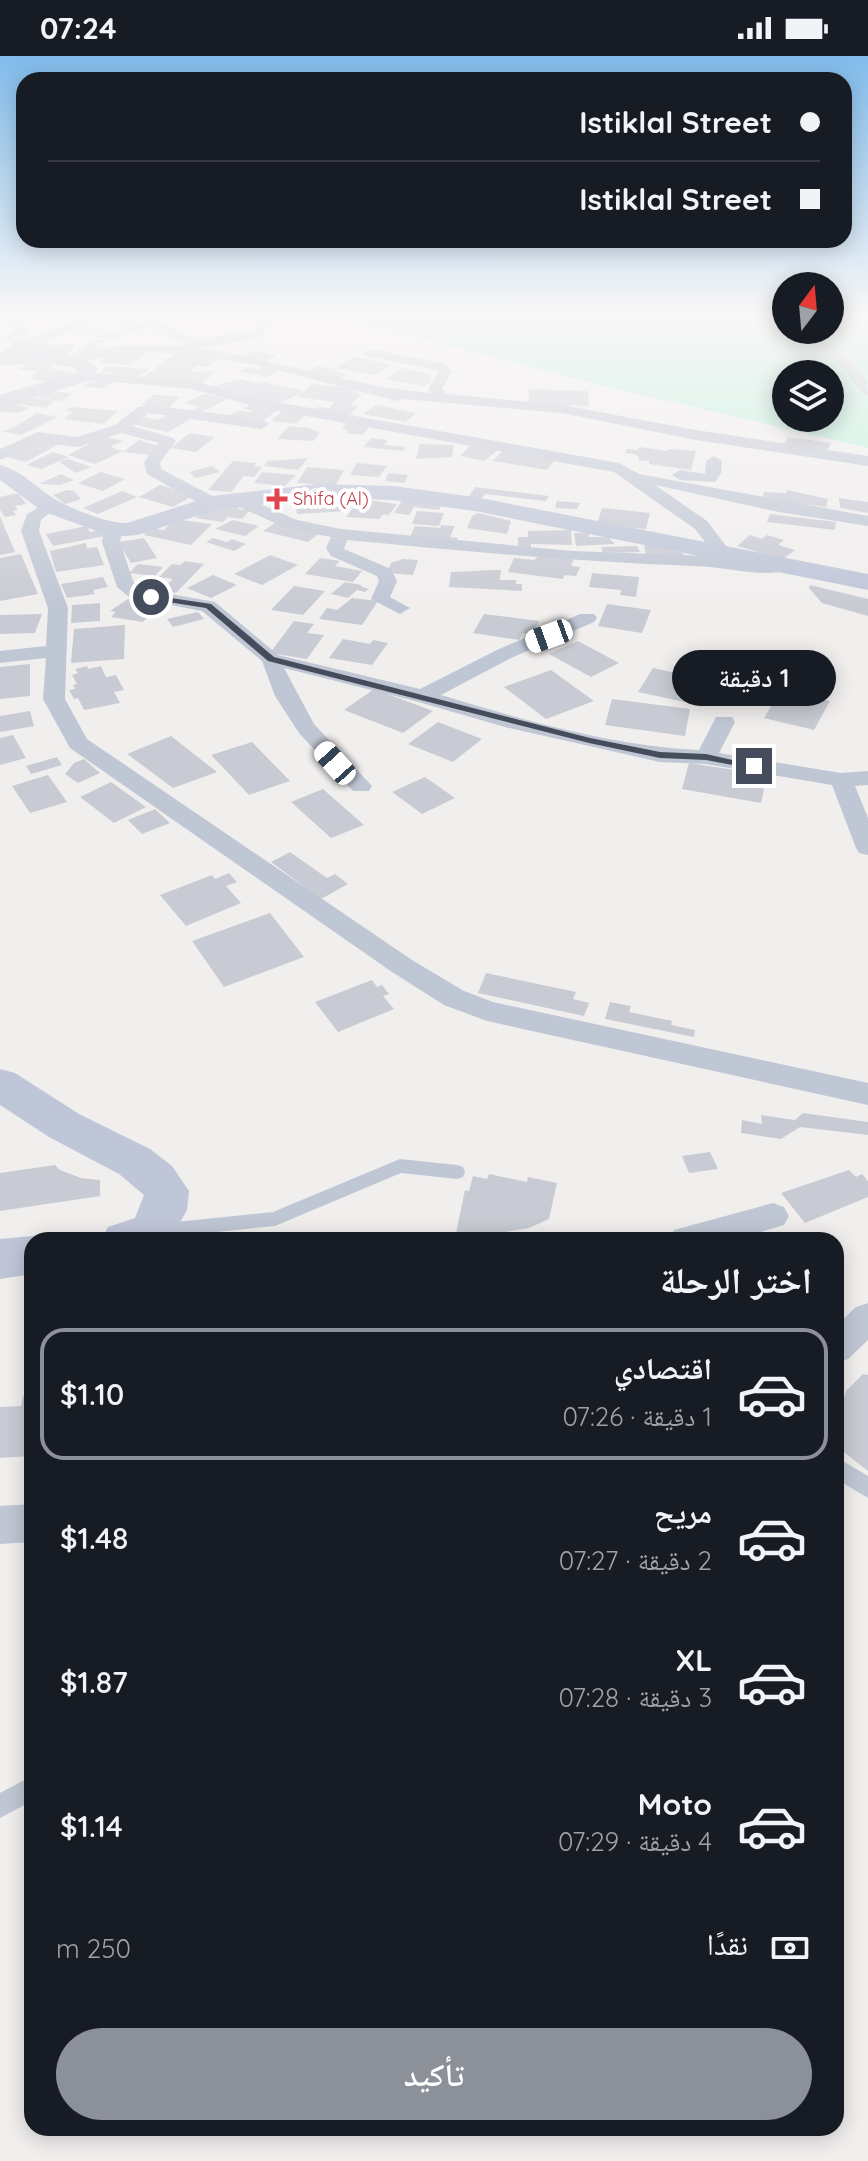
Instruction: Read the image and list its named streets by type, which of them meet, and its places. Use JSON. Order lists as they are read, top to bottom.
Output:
{
  "places": {
    "health": ["Shifa (Al)"]
  },
  "north": "top",
  "page": {
    "status": "07:24",
    "banner": ["Istiklal Street", "Istiklal Street"],
    "bubble": "1 دقيقة",
    "heading": "اختر الرحلة",
    "list": [
      {
        "name": "اقتصادي",
        "note": "1 دقيقة · 07:26",
        "value": "$1.10"
      },
      {
        "name": "مريح",
        "note": "2 دقيقة · 07:27",
        "value": "$1.48"
      },
      {
        "name": "XL",
        "note": "3 دقيقة · 07:28",
        "value": "$1.87"
      },
      {
        "name": "Moto",
        "note": "4 دقيقة · 07:29",
        "value": "$1.14"
      }
    ],
    "pay": ["نقدًا", "250 m"],
    "buttons": "تأكيد"
  }
}
